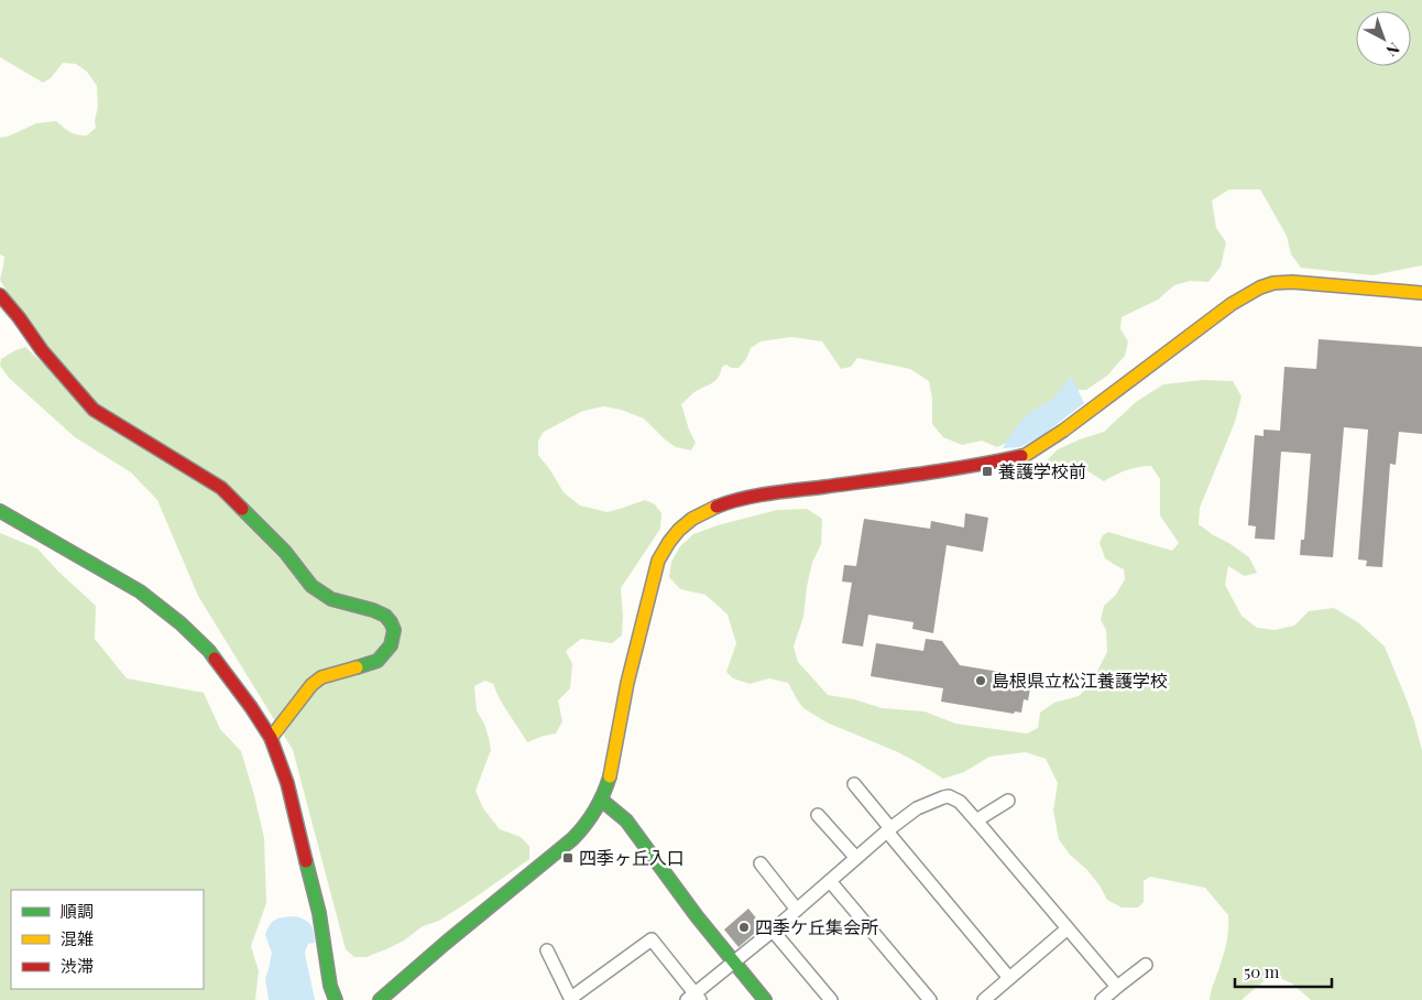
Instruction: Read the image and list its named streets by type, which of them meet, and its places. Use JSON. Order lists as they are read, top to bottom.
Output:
{
  "places": {
    "transit": ["養護学校前", "四季ヶ丘入口"],
    "other": ["島根県立松江養護学校", "四季ケ丘集会所"]
  },
  "legend": ["順調", "混雑", "渋滞"],
  "scale_bar": "50 m",
  "north": "bottom right"
}
